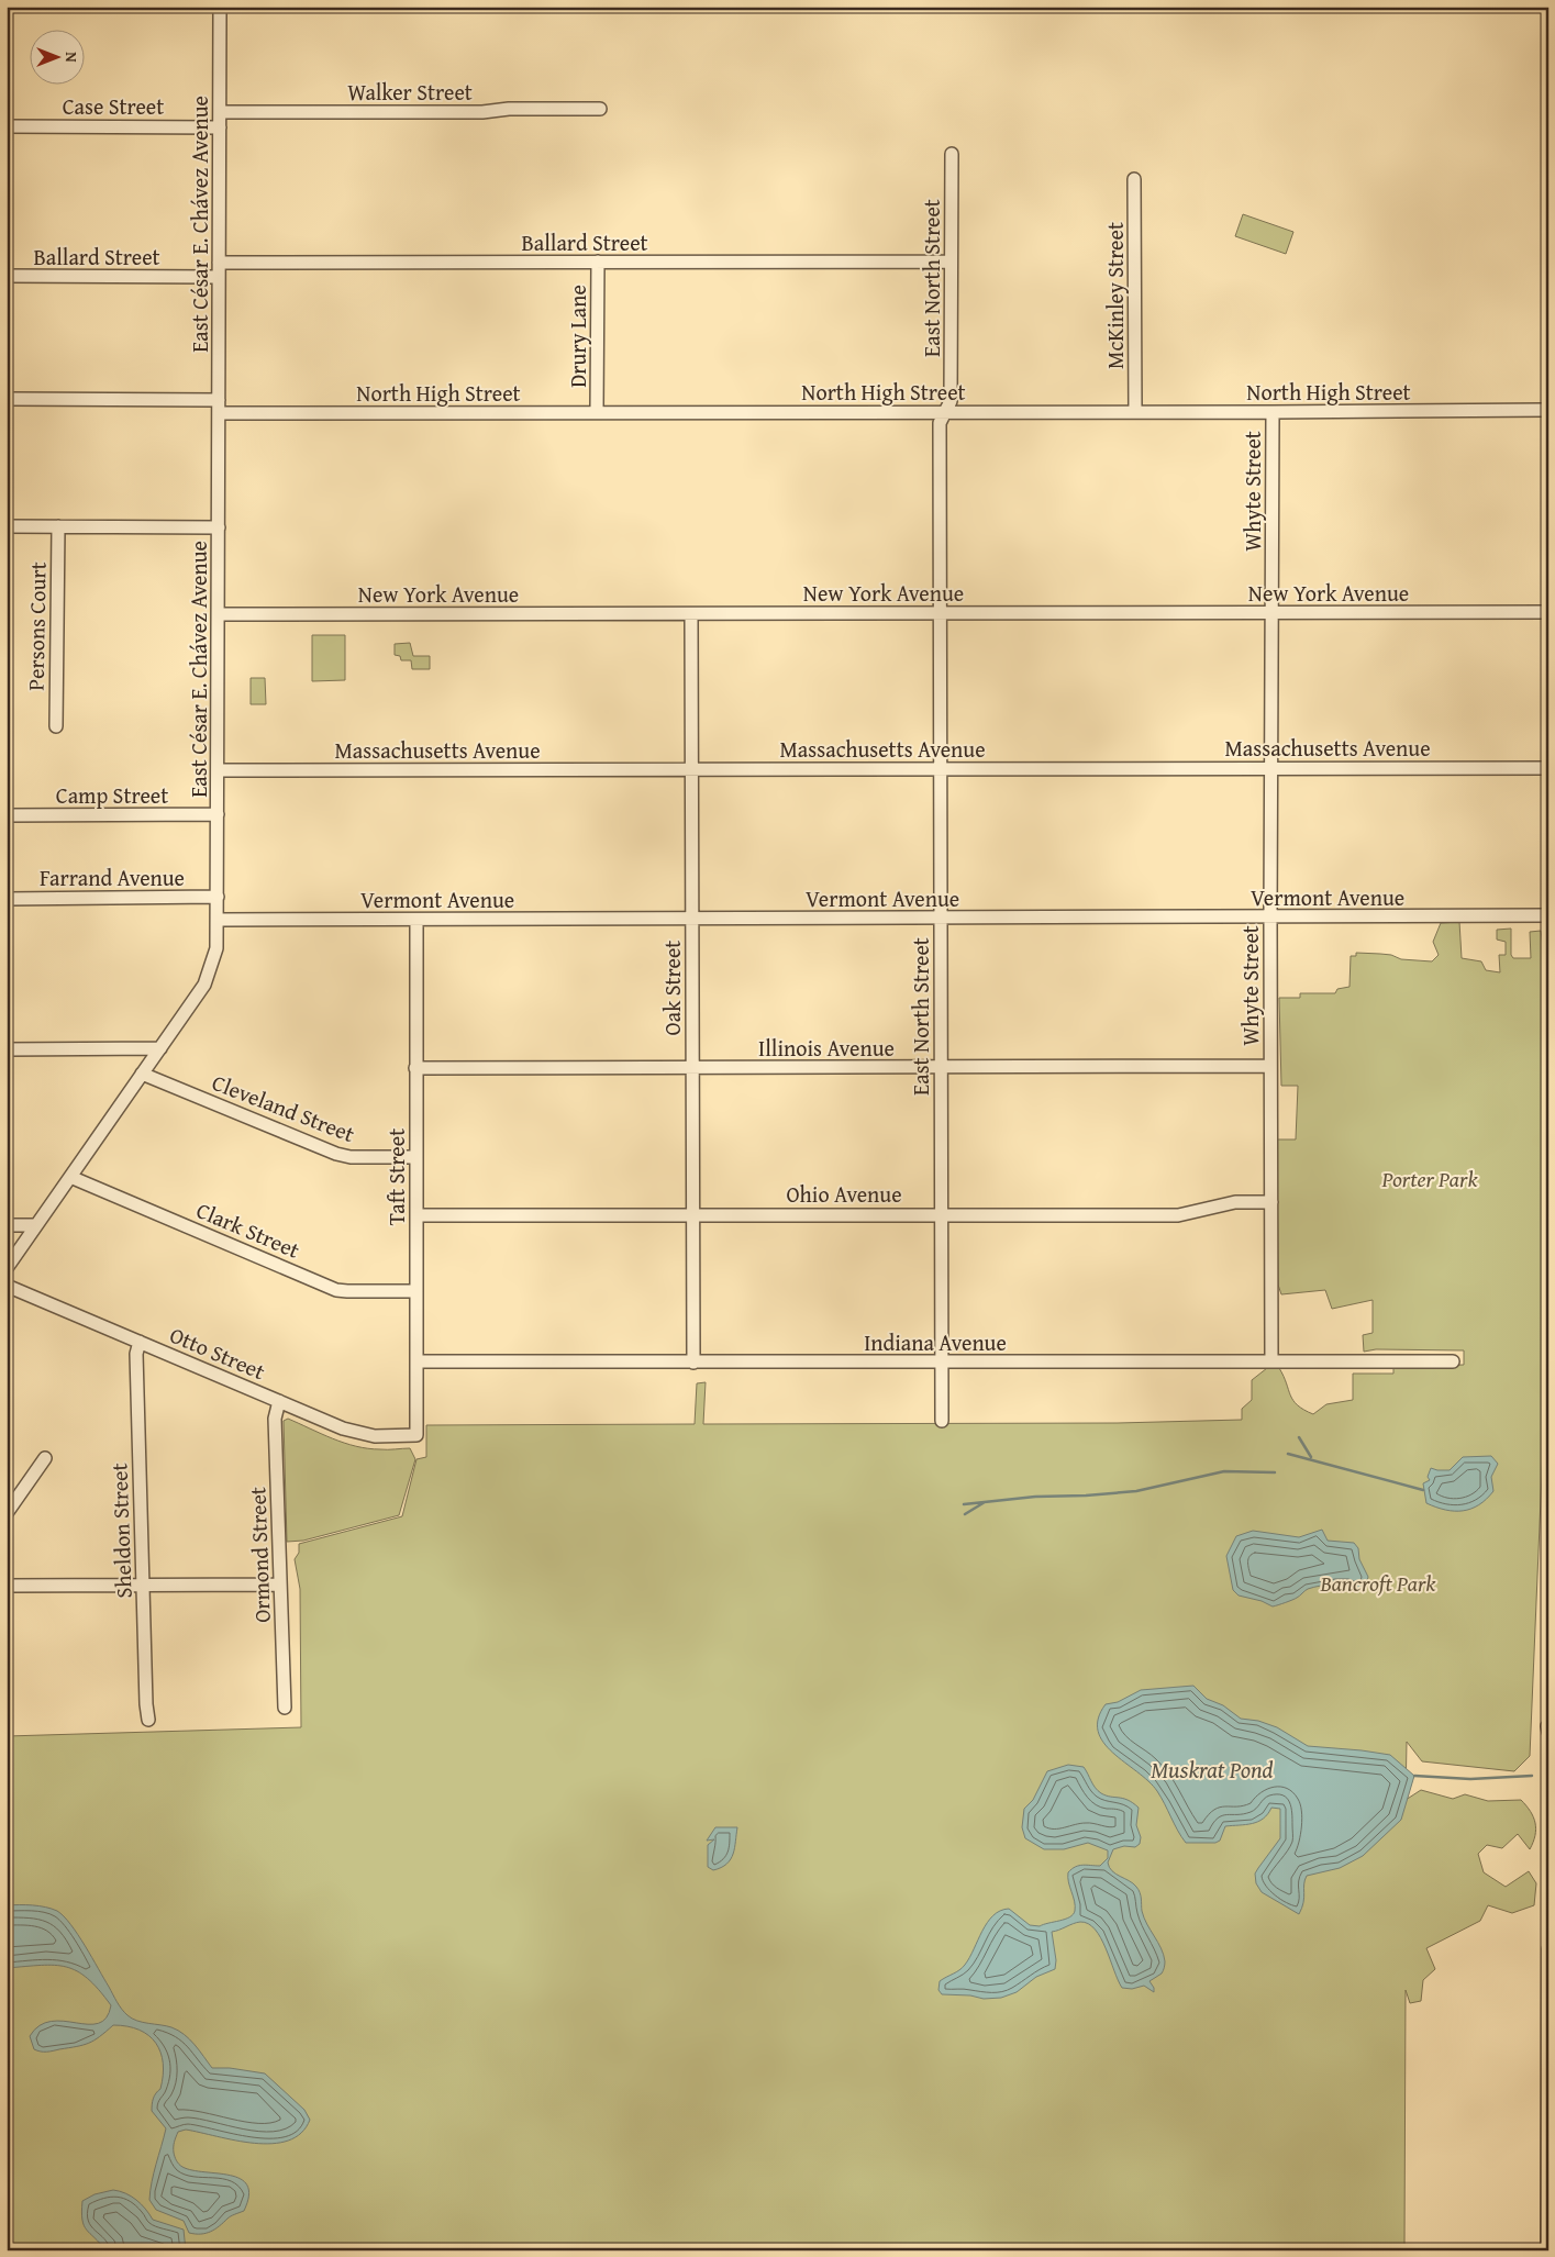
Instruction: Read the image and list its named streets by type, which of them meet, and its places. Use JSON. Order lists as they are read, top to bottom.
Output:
{
  "streets": {
    "street": [
      "Walker Street",
      "Case Street",
      "East César E. Chávez Avenue",
      "Ballard Street",
      "East North Street",
      "McKinley Street",
      "Drury Lane",
      "North High Street",
      "Whyte Street",
      "New York Avenue",
      "Persons Court",
      "Massachusetts Avenue",
      "Camp Street",
      "Farrand Avenue",
      "Vermont Avenue",
      "Oak Street",
      "Illinois Avenue",
      "Cleveland Street",
      "Taft Street",
      "Ohio Avenue",
      "Clark Street",
      "Indiana Avenue",
      "Otto Street",
      "Sheldon Street",
      "Ormond Street"
    ]
  },
  "crossings": [
    ["Walker Street", "East César E. Chávez Avenue"],
    ["Case Street", "East César E. Chávez Avenue"],
    ["East César E. Chávez Avenue", "Ballard Street"],
    ["East César E. Chávez Avenue", "North High Street"],
    ["East César E. Chávez Avenue", "New York Avenue"],
    ["East César E. Chávez Avenue", "Massachusetts Avenue"],
    ["East César E. Chávez Avenue", "Camp Street"],
    ["East César E. Chávez Avenue", "Farrand Avenue"],
    ["East César E. Chávez Avenue", "Vermont Avenue"],
    ["East César E. Chávez Avenue", "Cleveland Street"],
    ["East César E. Chávez Avenue", "Clark Street"],
    ["Ballard Street", "East North Street"],
    ["Ballard Street", "Drury Lane"],
    ["East North Street", "North High Street"],
    ["East North Street", "New York Avenue"],
    ["East North Street", "Massachusetts Avenue"],
    ["East North Street", "Vermont Avenue"],
    ["East North Street", "Illinois Avenue"],
    ["East North Street", "Ohio Avenue"],
    ["East North Street", "Indiana Avenue"],
    ["McKinley Street", "North High Street"],
    ["Drury Lane", "North High Street"],
    ["North High Street", "Whyte Street"],
    ["Whyte Street", "New York Avenue"],
    ["Whyte Street", "Massachusetts Avenue"],
    ["Whyte Street", "Vermont Avenue"],
    ["Whyte Street", "Illinois Avenue"],
    ["Whyte Street", "Ohio Avenue"],
    ["Whyte Street", "Indiana Avenue"],
    ["New York Avenue", "Oak Street"],
    ["Massachusetts Avenue", "Oak Street"],
    ["Vermont Avenue", "Oak Street"],
    ["Vermont Avenue", "Taft Street"],
    ["Oak Street", "Illinois Avenue"],
    ["Oak Street", "Ohio Avenue"],
    ["Oak Street", "Indiana Avenue"],
    ["Illinois Avenue", "Taft Street"],
    ["Cleveland Street", "Taft Street"],
    ["Taft Street", "Ohio Avenue"],
    ["Taft Street", "Clark Street"],
    ["Taft Street", "Indiana Avenue"],
    ["Taft Street", "Otto Street"],
    ["Otto Street", "Sheldon Street"],
    ["Otto Street", "Ormond Street"]
  ],
  "water": ["Muskrat Pond"],
  "parks": ["Porter Park", "Bancroft Park"],
  "north": "right"
}
